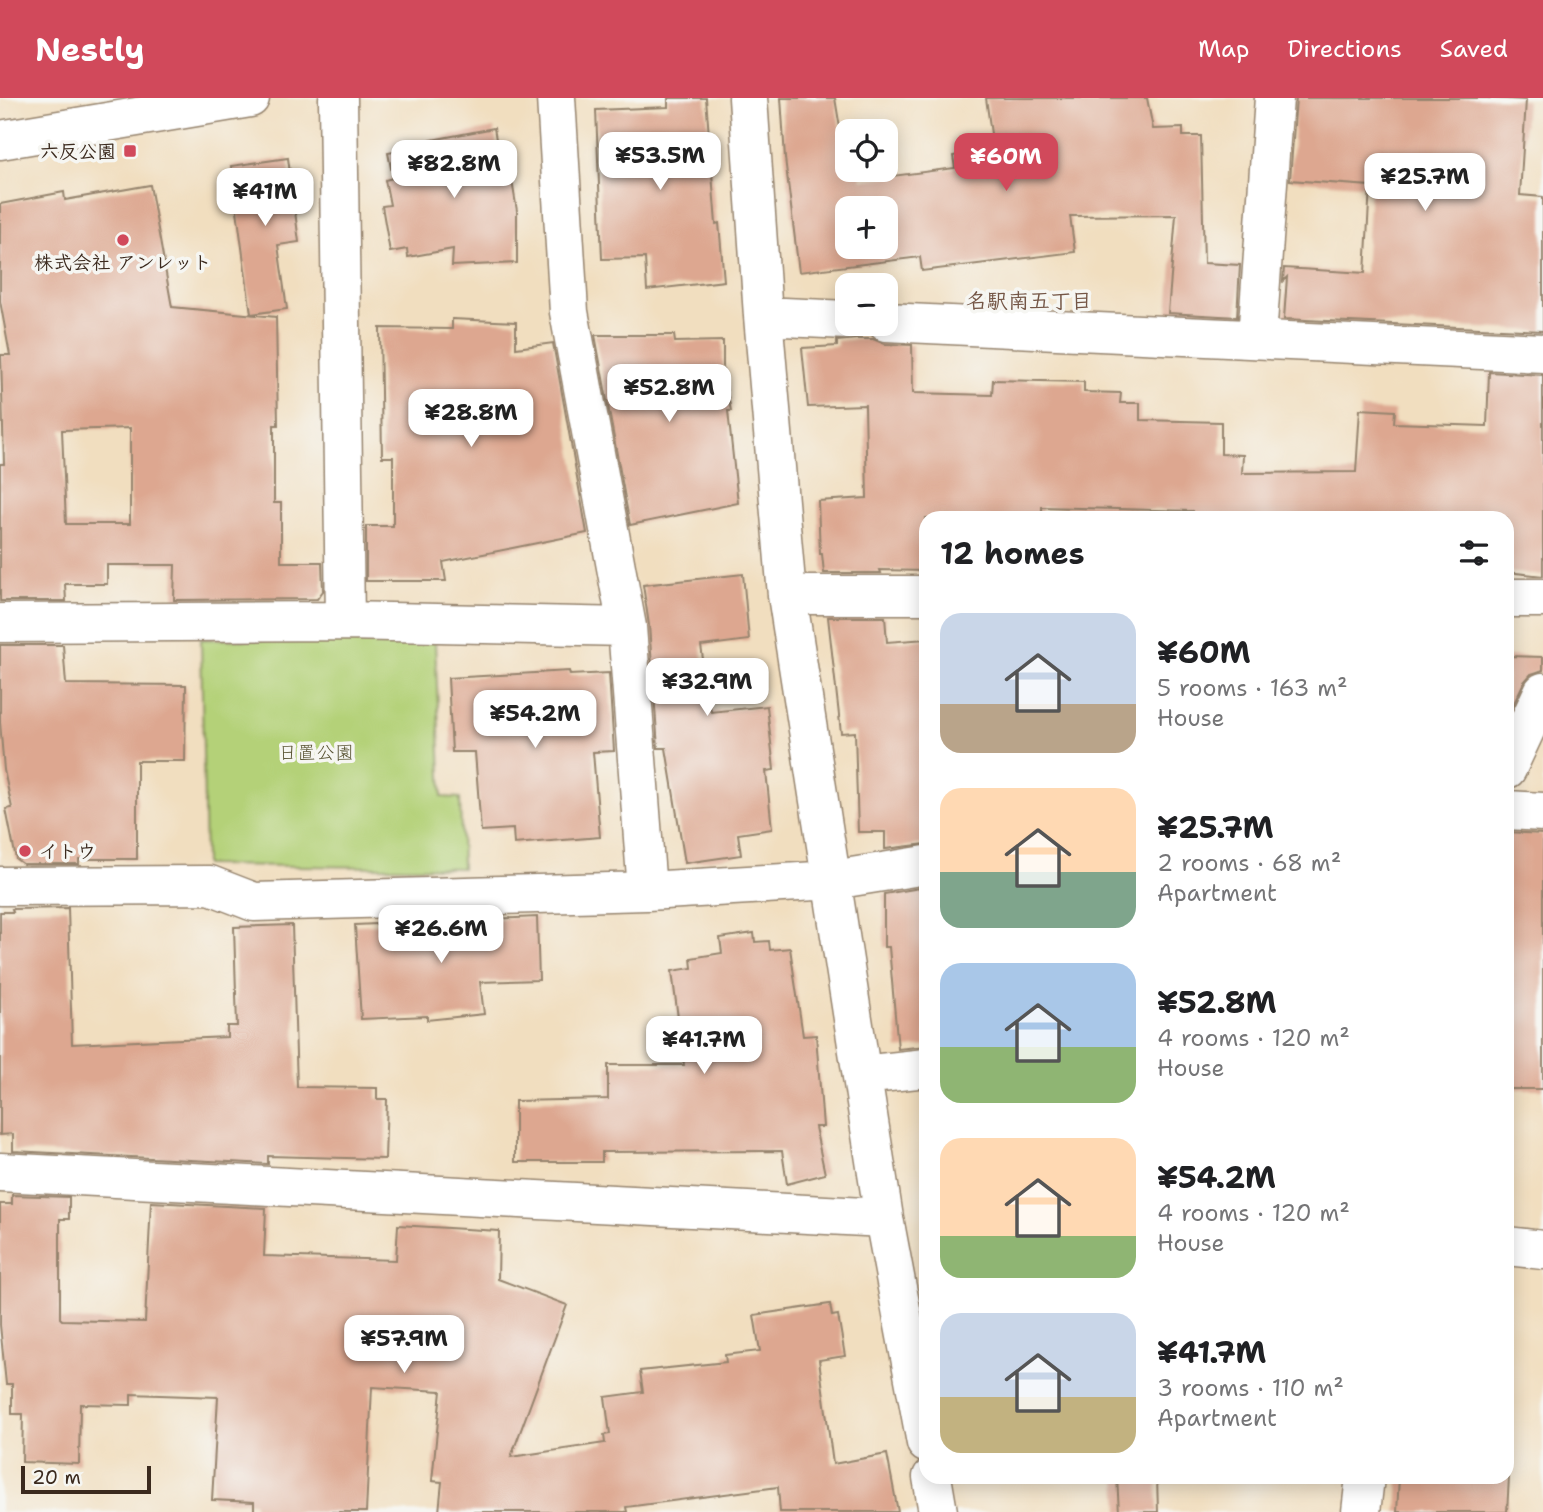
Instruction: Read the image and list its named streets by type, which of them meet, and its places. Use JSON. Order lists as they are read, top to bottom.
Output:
{
  "districts": ["名駅南五丁目"],
  "parks": ["日置公園"],
  "places": {
    "transit": ["六反公園"],
    "other": ["株式会社 アンレット", "イトウ"]
  },
  "scale_bar": "20 m",
  "page": {
    "header": "Nestly",
    "nav": ["Map", "Directions", "Saved"],
    "map_buttons": ["+", "−"],
    "price": [
      "¥53.5M",
      "¥60M",
      "¥82.8M",
      "¥25.7M",
      "¥41M",
      "¥52.8M",
      "¥28.8M",
      "¥32.9M",
      "¥54.2M",
      "¥26.6M",
      "¥41.7M",
      "¥57.9M"
    ],
    "heading": "12 homes",
    "list": [
      {
        "name": "¥60M",
        "note": "5 rooms · 163 m² · House"
      },
      {
        "name": "¥25.7M",
        "note": "2 rooms · 68 m² · Apartment"
      },
      {
        "name": "¥52.8M",
        "note": "4 rooms · 120 m² · House"
      },
      {
        "name": "¥54.2M",
        "note": "4 rooms · 120 m² · House"
      },
      {
        "name": "¥41.7M",
        "note": "3 rooms · 110 m² · Apartment"
      }
    ],
    "scale": "20 m"
  }
}
